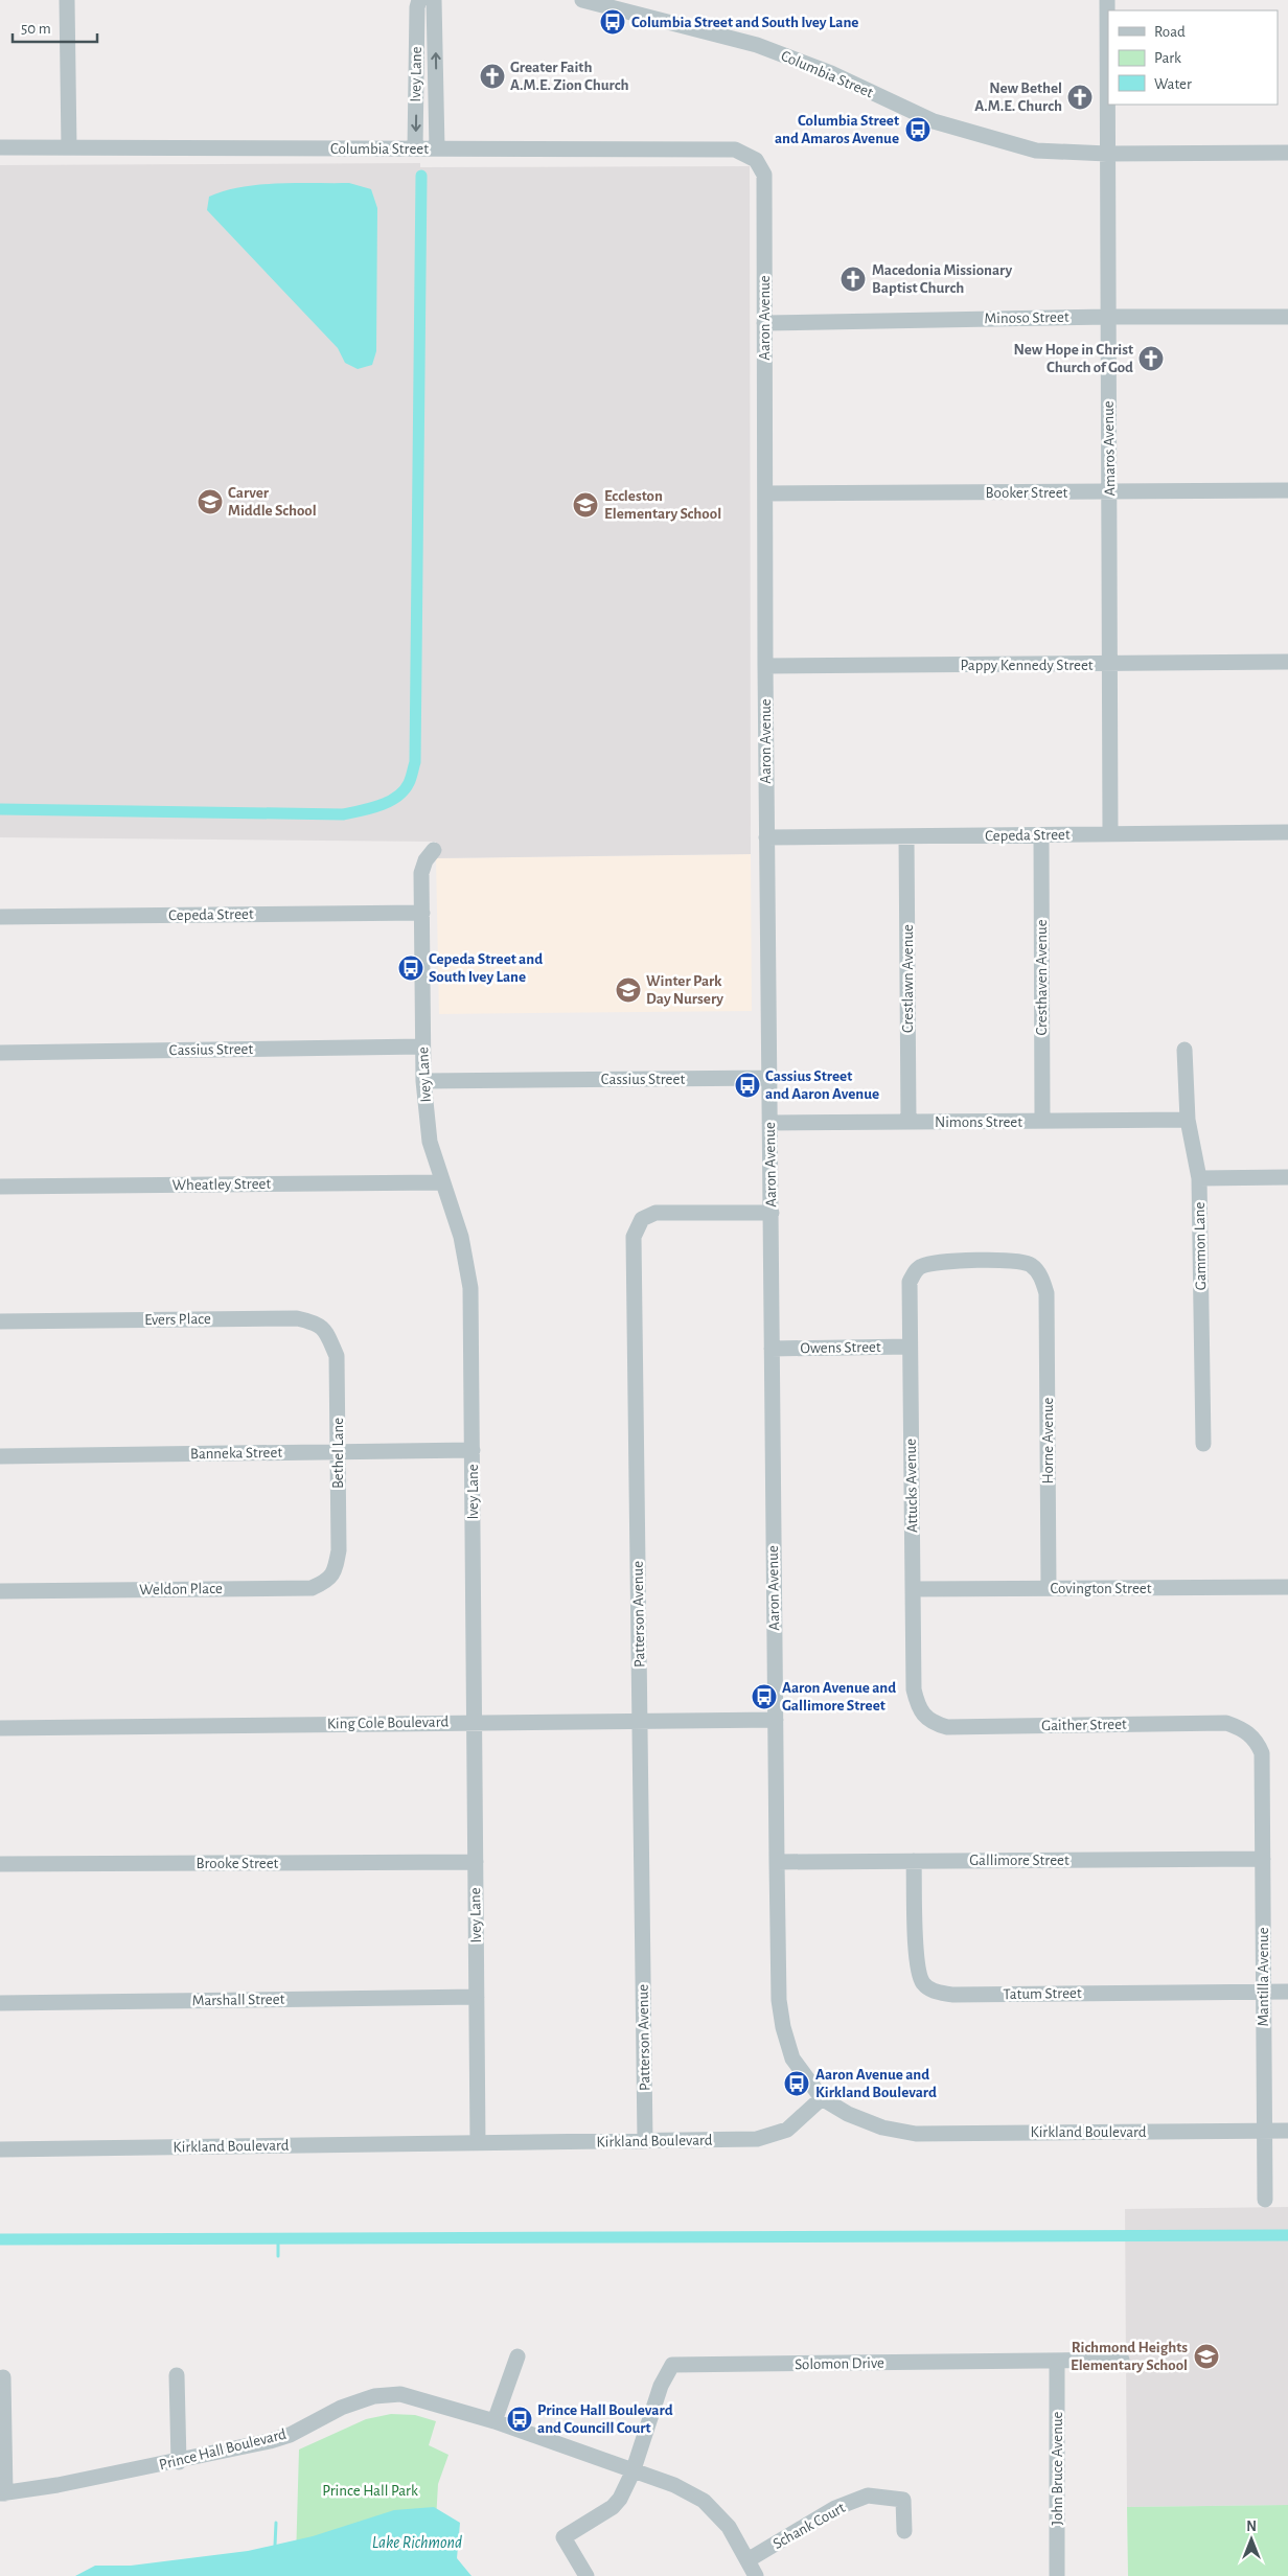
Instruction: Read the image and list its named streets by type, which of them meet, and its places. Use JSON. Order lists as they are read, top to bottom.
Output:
{
  "streets": {
    "street": [
      "Ivey Lane",
      "Columbia Street",
      "Aaron Avenue",
      "Minoso Street",
      "Amaros Avenue",
      "Booker Street",
      "Pappy Kennedy Street",
      "Cepeda Street",
      "Cresthaven Avenue",
      "Crestlawn Avenue",
      "Cassius Street",
      "Nimons Street",
      "Wheatley Street",
      "Gammon Lane",
      "Evers Place",
      "Owens Street",
      "Horne Avenue",
      "Banneka Street",
      "Bethel Lane",
      "Attucks Avenue",
      "Covington Street",
      "Weldon Place",
      "Patterson Avenue",
      "King Cole Boulevard",
      "Gaither Street",
      "Gallimore Street",
      "Brooke Street",
      "Mantilla Avenue",
      "Tatum Street",
      "Marshall Street",
      "Kirkland Boulevard",
      "Solomon Drive",
      "Prince Hall Boulevard",
      "John Bruce Avenue",
      "Schank Court"
    ]
  },
  "crossings": [
    ["Ivey Lane", "Columbia Street"],
    ["Ivey Lane", "Cepeda Street"],
    ["Ivey Lane", "Cassius Street"],
    ["Ivey Lane", "Wheatley Street"],
    ["Ivey Lane", "Banneka Street"],
    ["Ivey Lane", "King Cole Boulevard"],
    ["Ivey Lane", "Brooke Street"],
    ["Ivey Lane", "Marshall Street"],
    ["Ivey Lane", "Kirkland Boulevard"],
    ["Columbia Street", "Aaron Avenue"],
    ["Columbia Street", "Amaros Avenue"],
    ["Aaron Avenue", "Minoso Street"],
    ["Aaron Avenue", "Booker Street"],
    ["Aaron Avenue", "Pappy Kennedy Street"],
    ["Aaron Avenue", "Cepeda Street"],
    ["Aaron Avenue", "Cassius Street"],
    ["Aaron Avenue", "Nimons Street"],
    ["Aaron Avenue", "Owens Street"],
    ["Aaron Avenue", "Patterson Avenue"],
    ["Aaron Avenue", "King Cole Boulevard"],
    ["Aaron Avenue", "Gallimore Street"],
    ["Aaron Avenue", "Kirkland Boulevard"],
    ["Minoso Street", "Amaros Avenue"],
    ["Amaros Avenue", "Booker Street"],
    ["Amaros Avenue", "Pappy Kennedy Street"],
    ["Amaros Avenue", "Cepeda Street"],
    ["Cepeda Street", "Cresthaven Avenue"],
    ["Cepeda Street", "Crestlawn Avenue"],
    ["Cresthaven Avenue", "Nimons Street"],
    ["Crestlawn Avenue", "Nimons Street"],
    ["Nimons Street", "Gammon Lane"],
    ["Evers Place", "Bethel Lane"],
    ["Owens Street", "Attucks Avenue"],
    ["Horne Avenue", "Attucks Avenue"],
    ["Horne Avenue", "Covington Street"],
    ["Banneka Street", "Bethel Lane"],
    ["Bethel Lane", "Weldon Place"],
    ["Attucks Avenue", "Covington Street"],
    ["Attucks Avenue", "Gaither Street"],
    ["Patterson Avenue", "King Cole Boulevard"],
    ["Patterson Avenue", "Kirkland Boulevard"],
    ["Gaither Street", "Mantilla Avenue"],
    ["Gallimore Street", "Mantilla Avenue"],
    ["Gallimore Street", "Tatum Street"],
    ["Mantilla Avenue", "Tatum Street"],
    ["Mantilla Avenue", "Kirkland Boulevard"],
    ["Solomon Drive", "Prince Hall Boulevard"],
    ["Solomon Drive", "John Bruce Avenue"],
    ["Prince Hall Boulevard", "Schank Court"]
  ],
  "water": ["Lake Richmond"],
  "parks": ["Prince Hall Park"],
  "places": {
    "bus stop": [
      "Columbia Street and South Ivey Lane",
      "Columbia Street and Amaros Avenue",
      "Cepeda Street and South Ivey Lane",
      "Cassius Street and Aaron Avenue",
      "Aaron Avenue and Gallimore Street",
      "Aaron Avenue and Kirkland Boulevard",
      "Prince Hall Boulevard and Councill Court"
    ],
    "church": [
      "Greater Faith A.M.E. Zion Church",
      "New Bethel A.M.E. Church",
      "Macedonia Missionary Baptist Church",
      "New Hope in Christ Church of God"
    ],
    "school or university": [
      "Carver Middle School",
      "Eccleston Elementary School",
      "Winter Park Day Nursery",
      "Richmond Heights Elementary School"
    ]
  },
  "legend": ["Road", "Park", "Water"],
  "scale_bar": "50 m",
  "north": "top"
}
